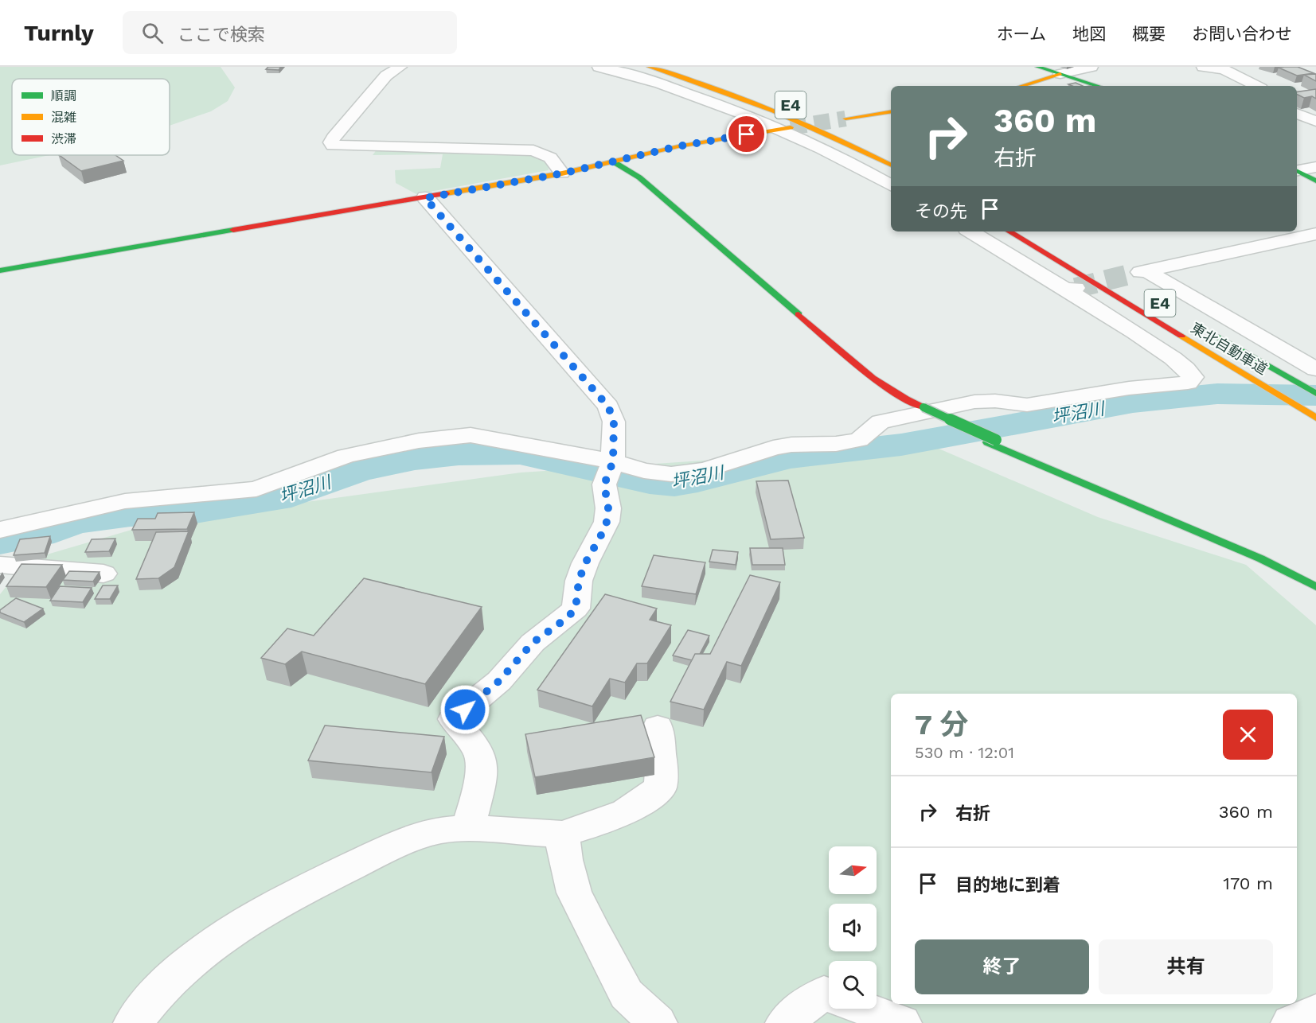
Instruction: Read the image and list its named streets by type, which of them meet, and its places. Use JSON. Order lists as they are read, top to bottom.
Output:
{
  "streets": {
    "main road": ["E4", "東北自動車道"]
  },
  "water": ["坪沼川"],
  "legend": ["順調", "混雑", "渋滞"],
  "north": "right",
  "page": {
    "header": "Turnly",
    "search": "ここで検索",
    "nav": [
      "ホーム",
      "地図",
      "概要",
      "お問い合わせ"
    ],
    "turn": ["360 m", "右折"],
    "then": "その先",
    "heading": ["7 分", "530 m · 12:01"],
    "list": [
      {
        "name": "右折",
        "value": "360 m"
      },
      {
        "name": "目的地に到着",
        "value": "170 m"
      }
    ],
    "buttons": ["終了", "共有"]
  }
}
